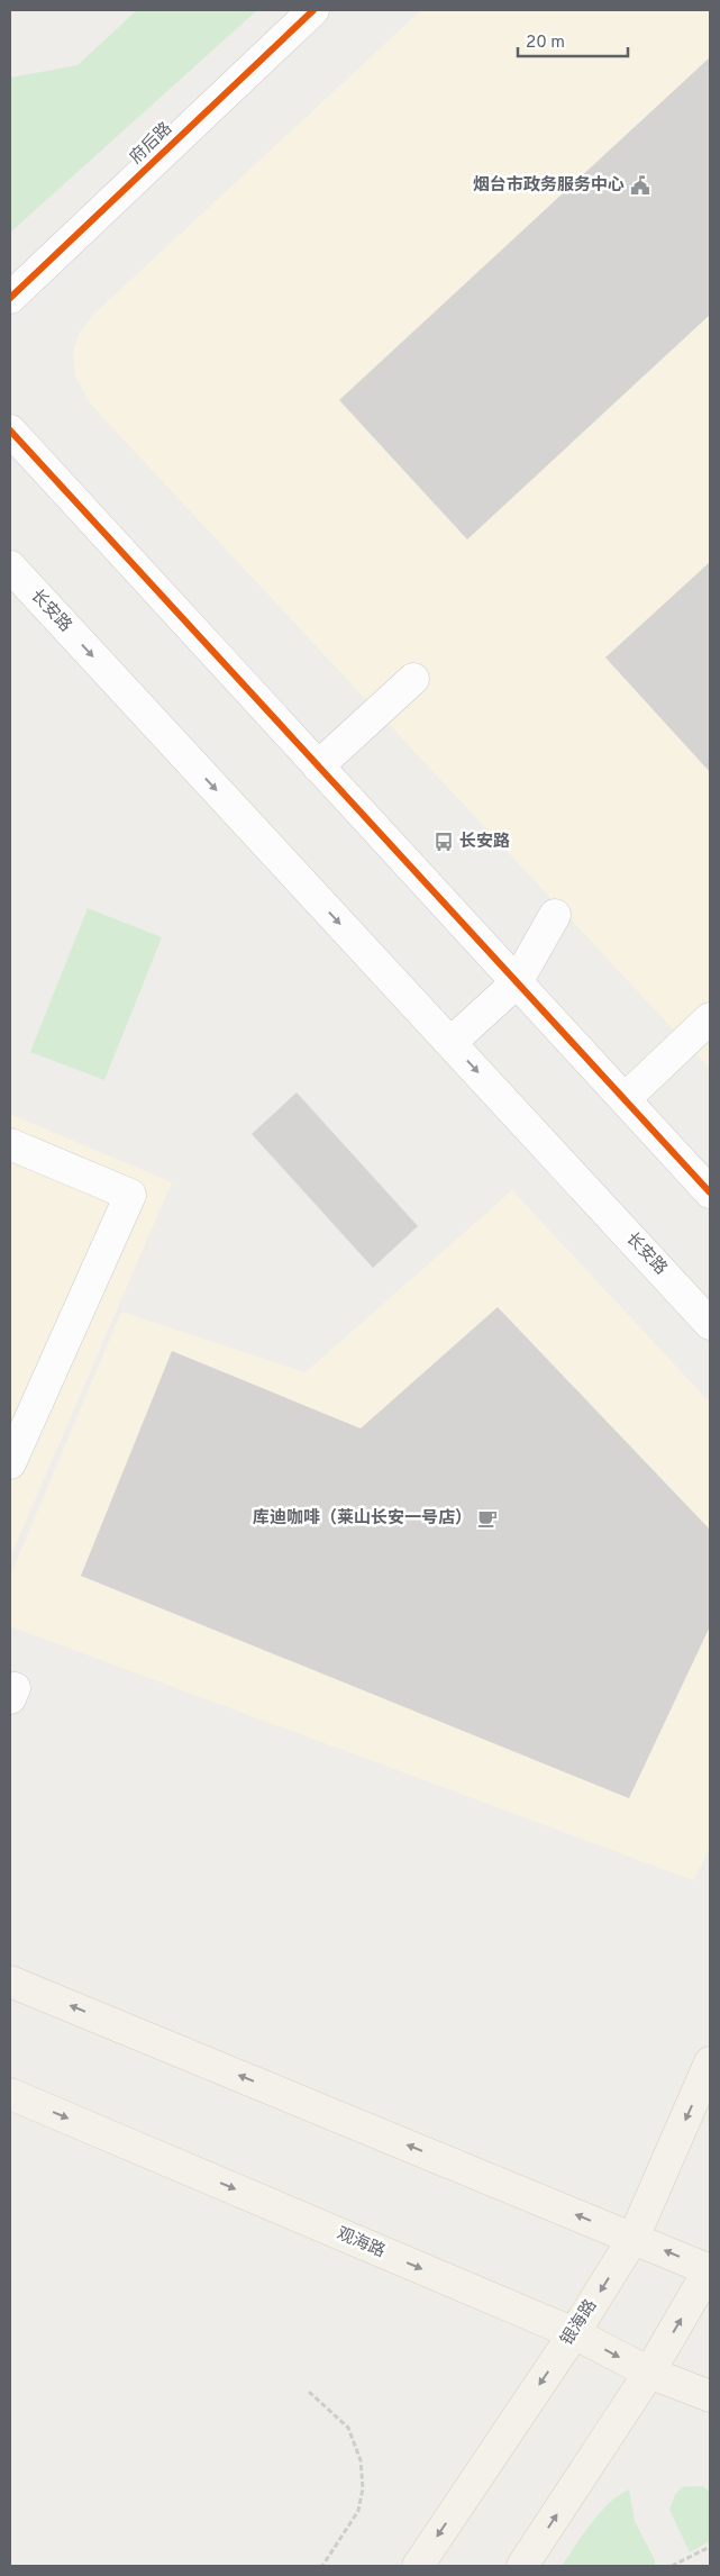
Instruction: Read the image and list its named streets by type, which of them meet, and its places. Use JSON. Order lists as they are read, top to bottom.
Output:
{
  "streets": {
    "main road": ["观海路", "银海路"],
    "street": ["府后路", "长安路"]
  },
  "crossings": [
    ["观海路", "银海路"]
  ],
  "places": {
    "public building": ["烟台市政务服务中心"],
    "bus stop": ["长安路"],
    "cafe": ["库迪咖啡（莱山长安一号店）"]
  },
  "scale_bar": "20 m"
}
